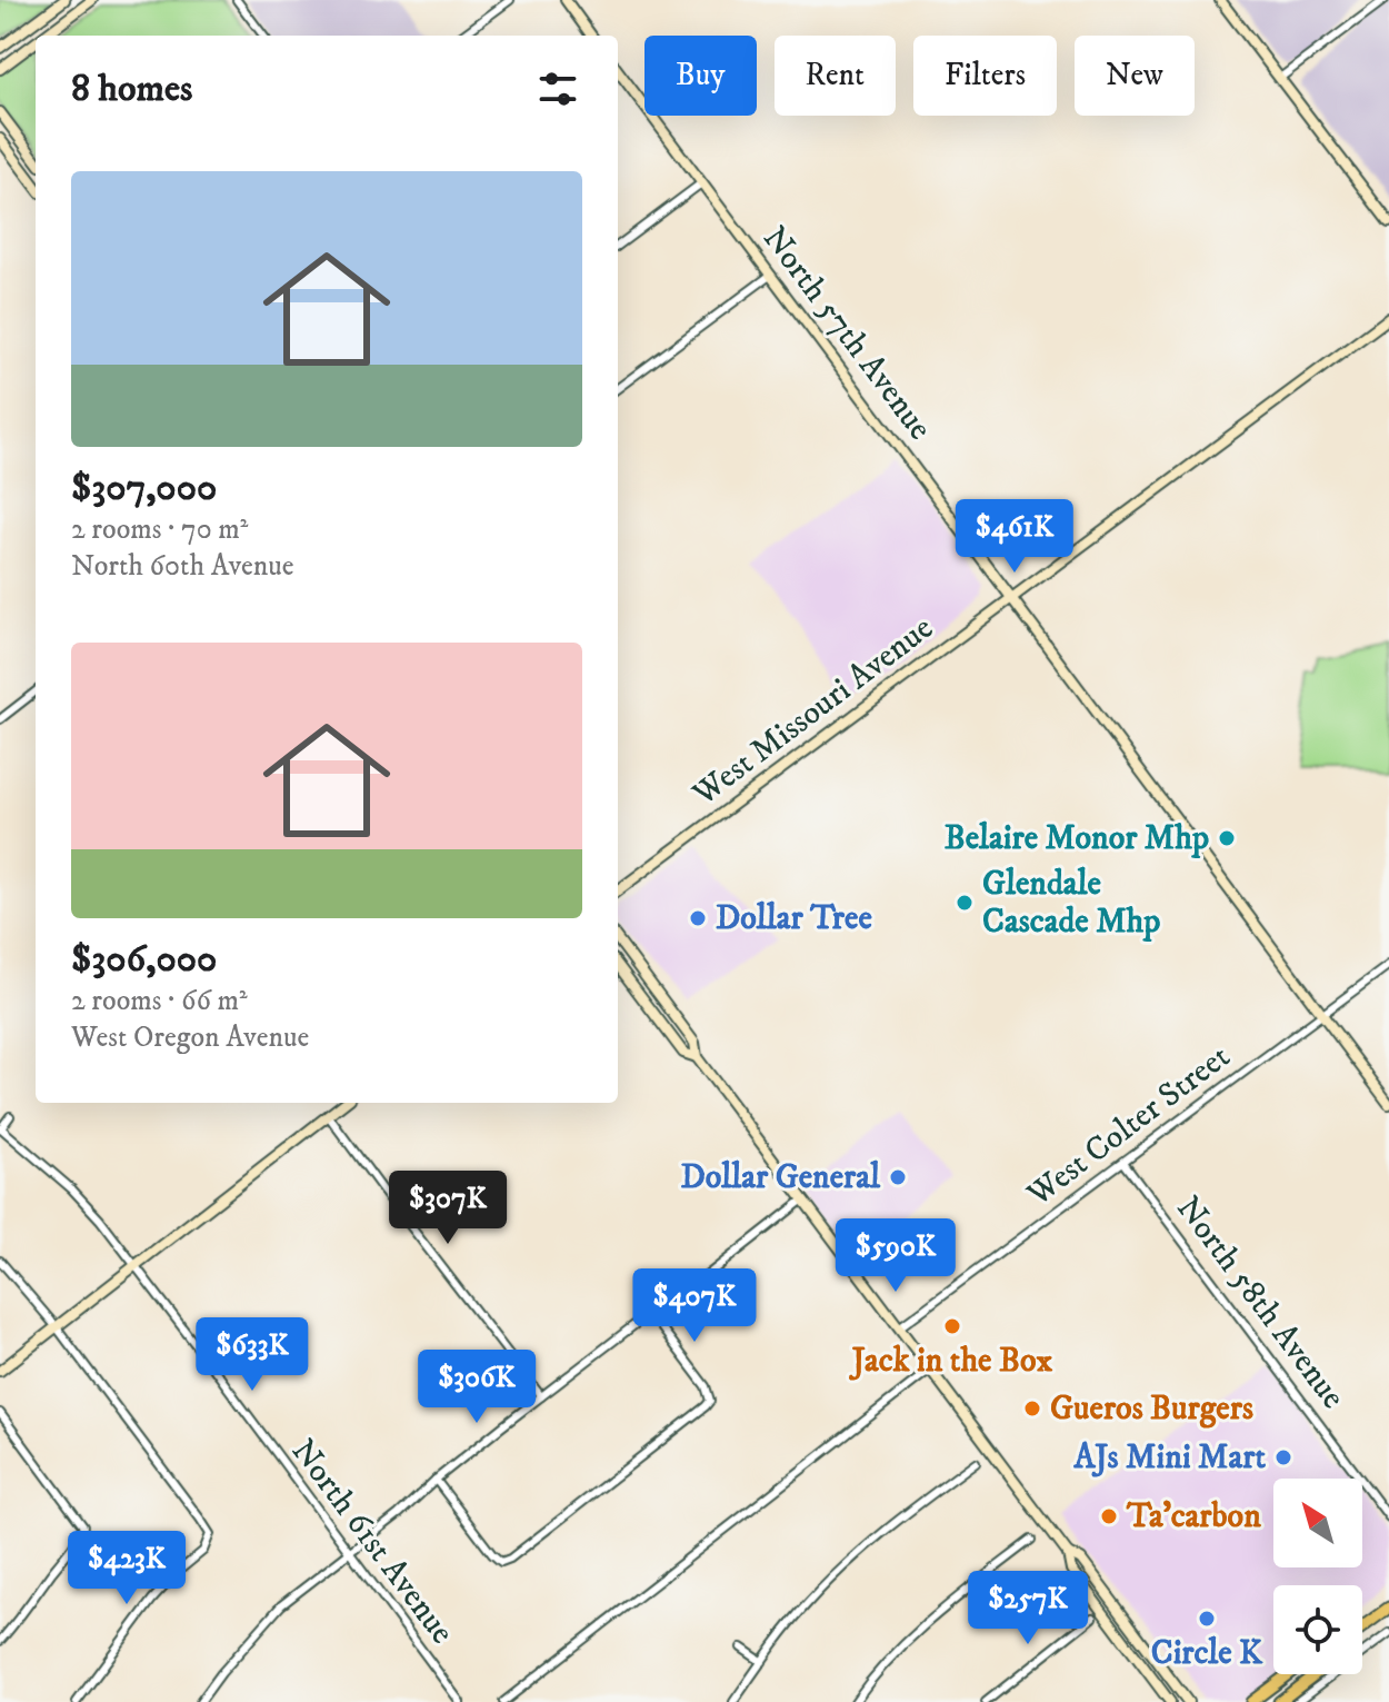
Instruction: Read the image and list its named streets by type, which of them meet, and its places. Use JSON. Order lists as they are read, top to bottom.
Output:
{
  "streets": {
    "street": [
      "North 57th Avenue",
      "West Missouri Avenue",
      "West Colter Street",
      "North 58th Avenue",
      "North 61st Avenue"
    ]
  },
  "crossings": [
    ["North 57th Avenue", "West Missouri Avenue"],
    ["North 57th Avenue", "West Colter Street"],
    ["West Colter Street", "North 58th Avenue"]
  ],
  "places": [
    "Belaire Monor Mhp",
    "Glendale Cascade Mhp",
    "Dollar Tree",
    "Dollar General",
    "Jack in the Box",
    "Gueros Burgers",
    "AJs Mini Mart",
    "Ta'carbon",
    "Circle K"
  ],
  "north": "top left",
  "page": {
    "chip": [
      "Buy",
      "Rent",
      "Filters",
      "New"
    ],
    "heading": "8 homes",
    "list": [
      {
        "name": "$307,000",
        "note": "2 rooms · 70 m² · North 60th Avenue"
      },
      {
        "name": "$306,000",
        "note": "2 rooms · 66 m² · West Oregon Avenue"
      }
    ],
    "price": [
      "$461K",
      "$307K",
      "$590K",
      "$407K",
      "$633K",
      "$306K",
      "$423K",
      "$257K"
    ]
  }
}
